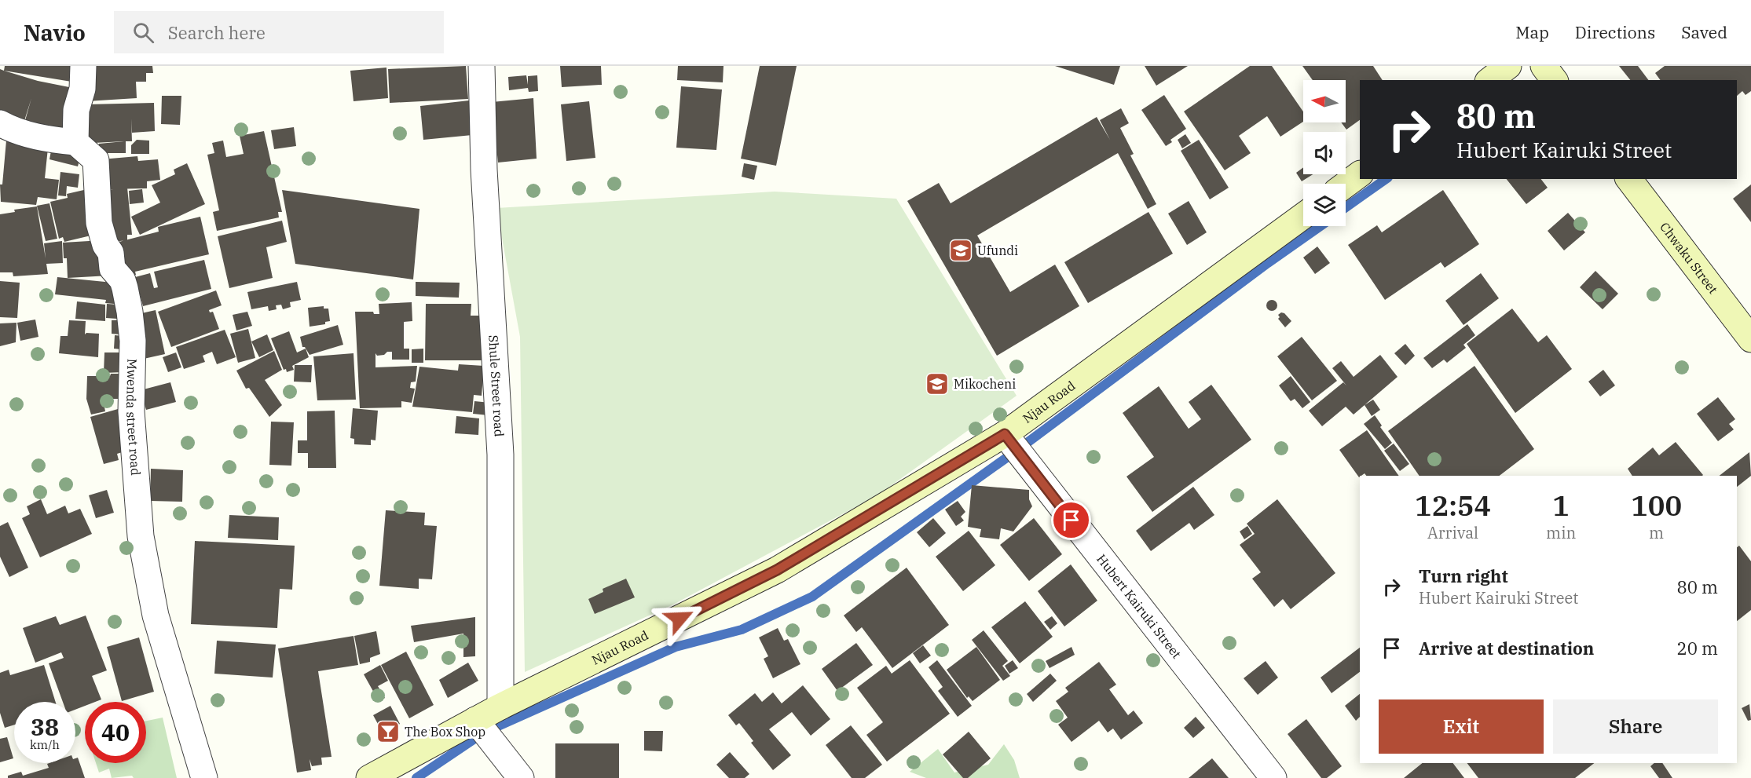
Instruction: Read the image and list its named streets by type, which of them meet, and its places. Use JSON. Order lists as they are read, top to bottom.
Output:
{
  "streets": {
    "street": [
      "Chwaku Street",
      "Shule Street road",
      "Njau Road",
      "Mwenda street road",
      "Hubert Kairuki Street"
    ]
  },
  "crossings": [
    ["Shule Street road", "Njau Road"],
    ["Njau Road", "Hubert Kairuki Street"]
  ],
  "places": {
    "school or university": ["Ufundi", "Mikocheni"],
    "bar": ["The Box Shop"]
  },
  "north": "left",
  "page": {
    "header": "Navio",
    "search": "Search here",
    "nav": ["Map", "Directions", "Saved"],
    "turn": ["80 m", "Hubert Kairuki Street"],
    "eta": [
      "12:54",
      "Arrival",
      "1",
      "min",
      "100",
      "m"
    ],
    "list": [
      {
        "name": "Turn right",
        "note": "Hubert Kairuki Street",
        "value": "80 m"
      },
      {
        "name": "Arrive at destination",
        "value": "20 m"
      }
    ],
    "buttons": ["Exit", "Share"],
    "speed": "38 km/h",
    "limit": "40"
  }
}
